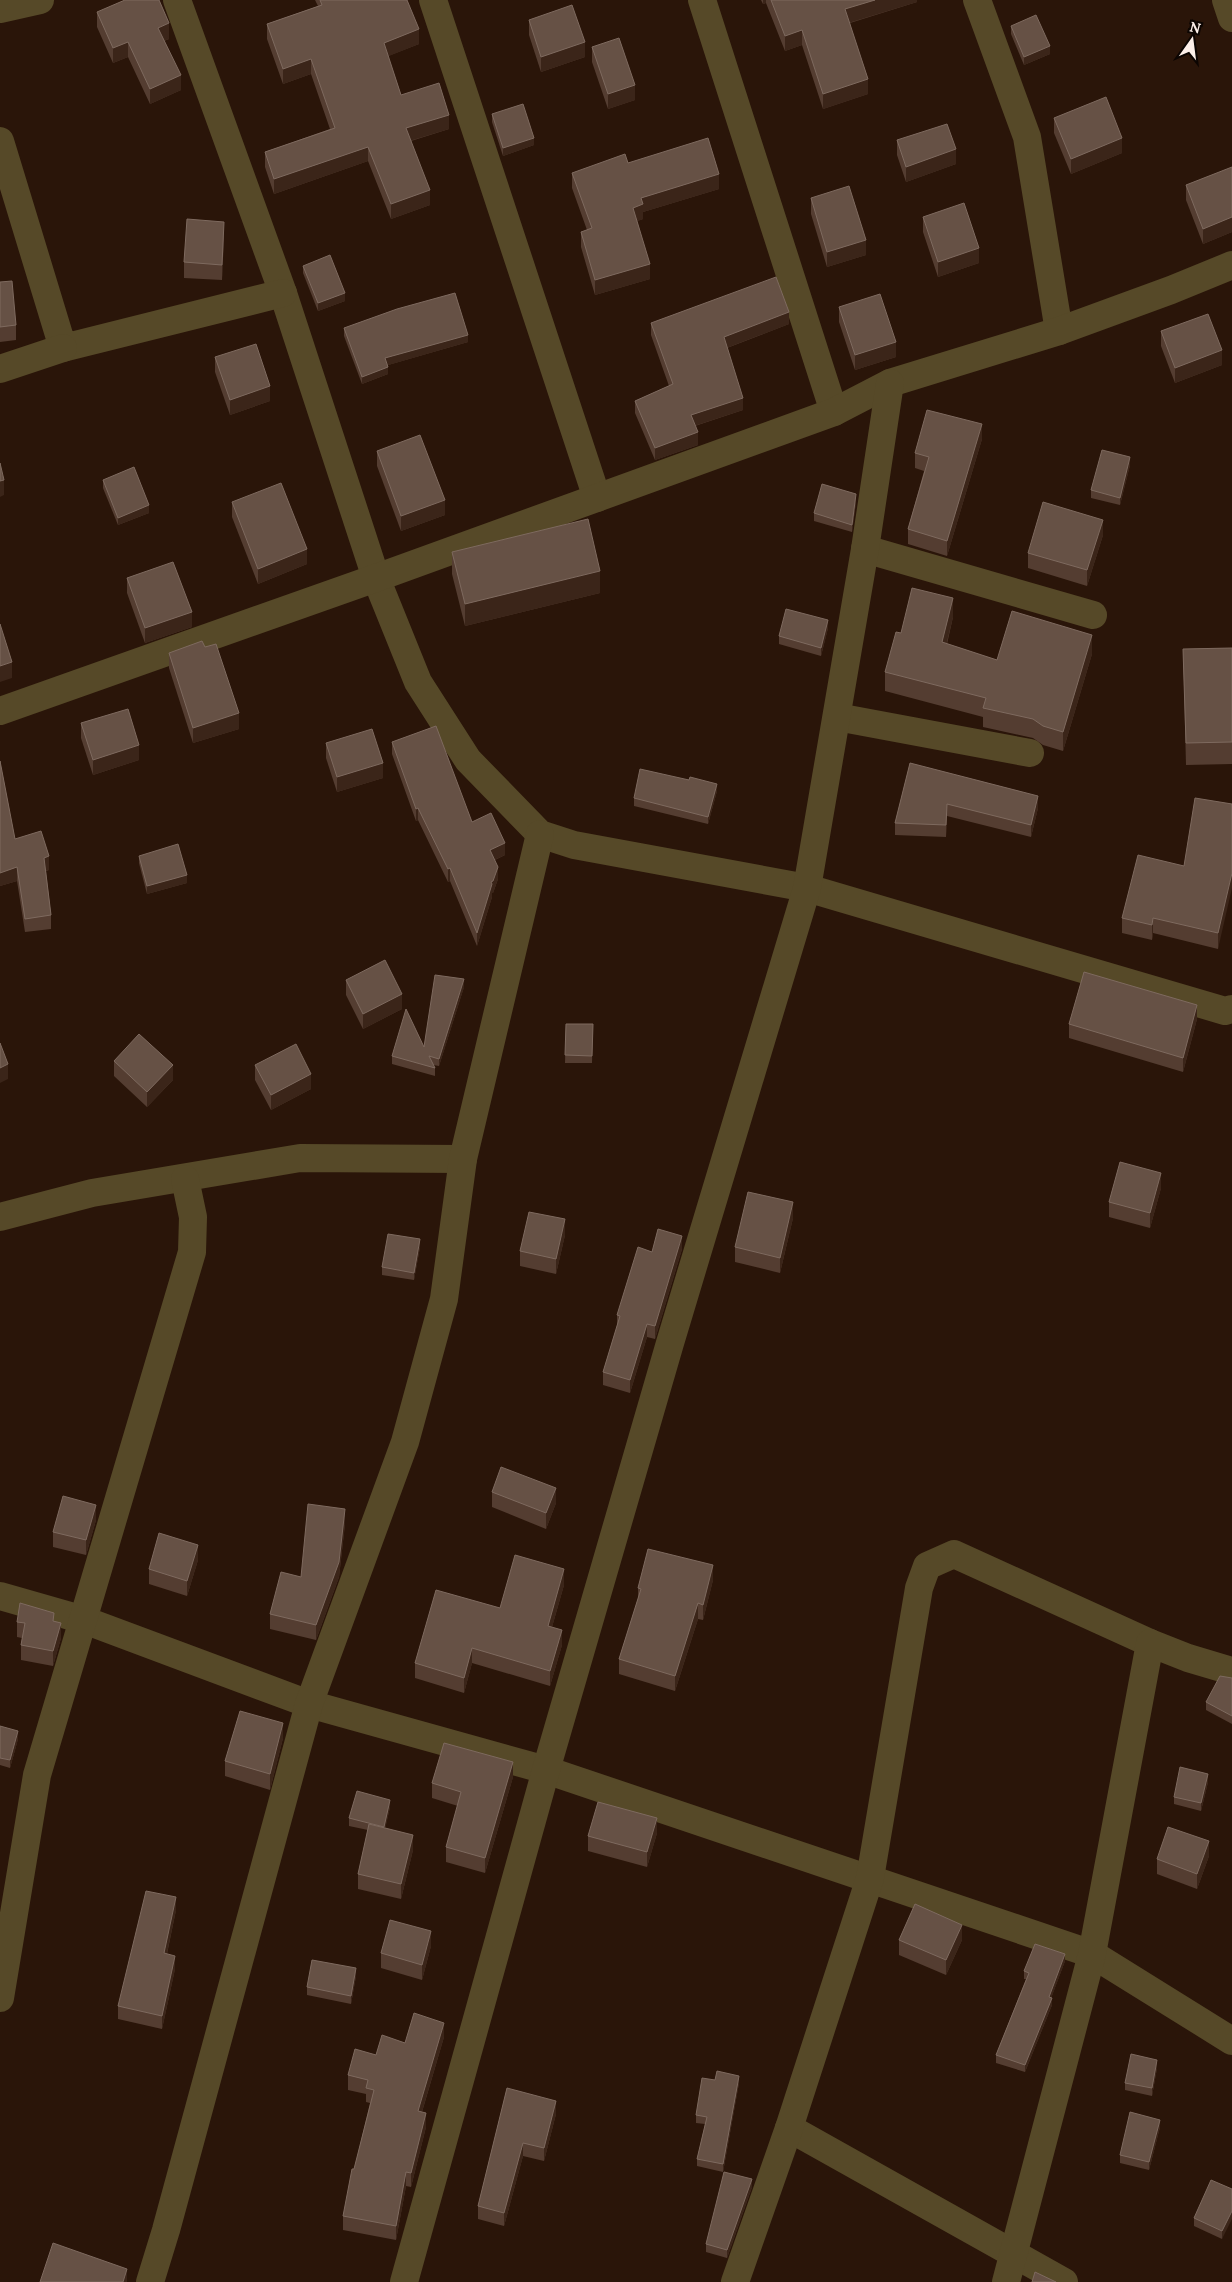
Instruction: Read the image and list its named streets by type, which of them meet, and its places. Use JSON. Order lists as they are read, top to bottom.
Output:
{
  "north": "top"
}
